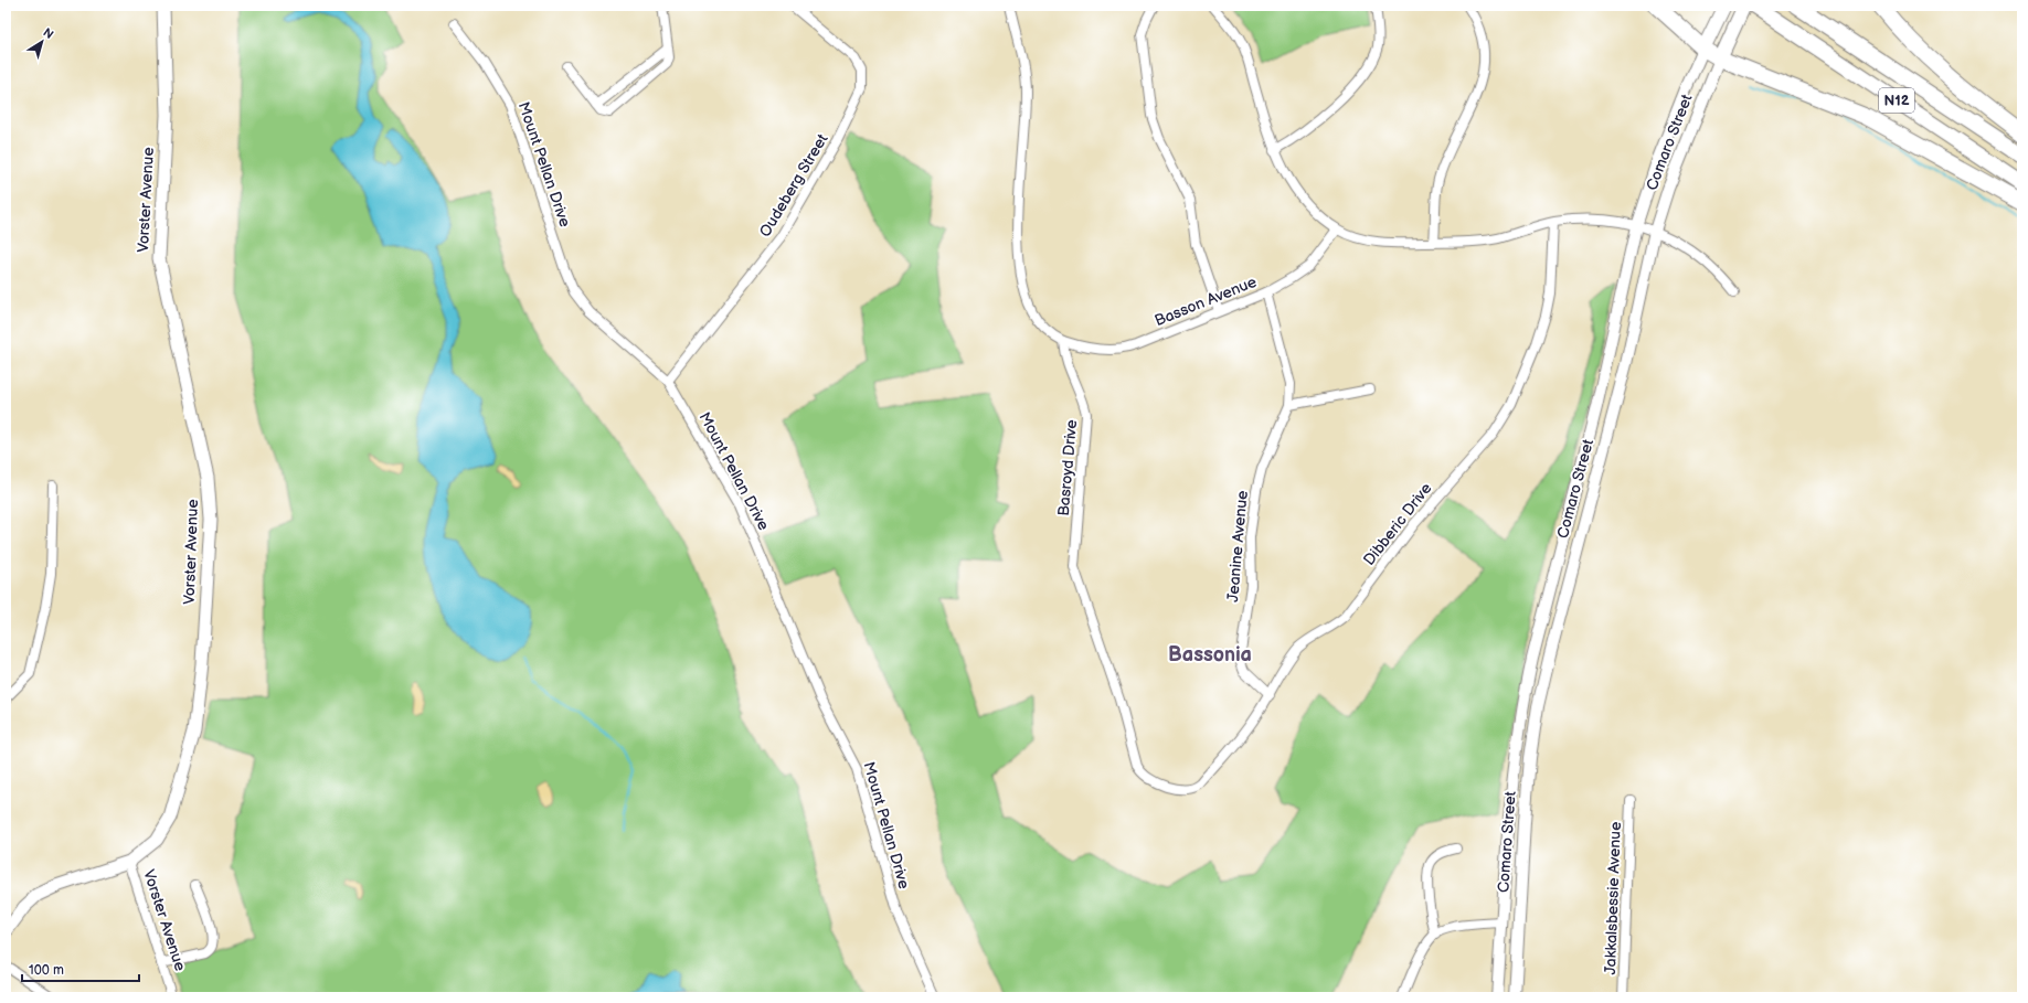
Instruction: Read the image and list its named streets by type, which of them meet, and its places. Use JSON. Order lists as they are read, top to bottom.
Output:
{
  "streets": {
    "highway": ["N12"],
    "main road": ["Comaro Street", "Vorster Avenue"],
    "street": [
      "Mount Pellan Drive",
      "Oudeberg Street",
      "Basson Avenue",
      "Basroyd Drive",
      "Dibberic Drive",
      "Jeanine Avenue",
      "Jakkalsbessie Avenue"
    ]
  },
  "crossings": [
    ["Mount Pellan Drive", "Oudeberg Street"],
    ["Basson Avenue", "Basroyd Drive"],
    ["Basson Avenue", "Jeanine Avenue"],
    ["Basroyd Drive", "Dibberic Drive"],
    ["Dibberic Drive", "Jeanine Avenue"]
  ],
  "districts": ["Bassonia"],
  "scale_bar": "100 m",
  "north": "top right"
}
